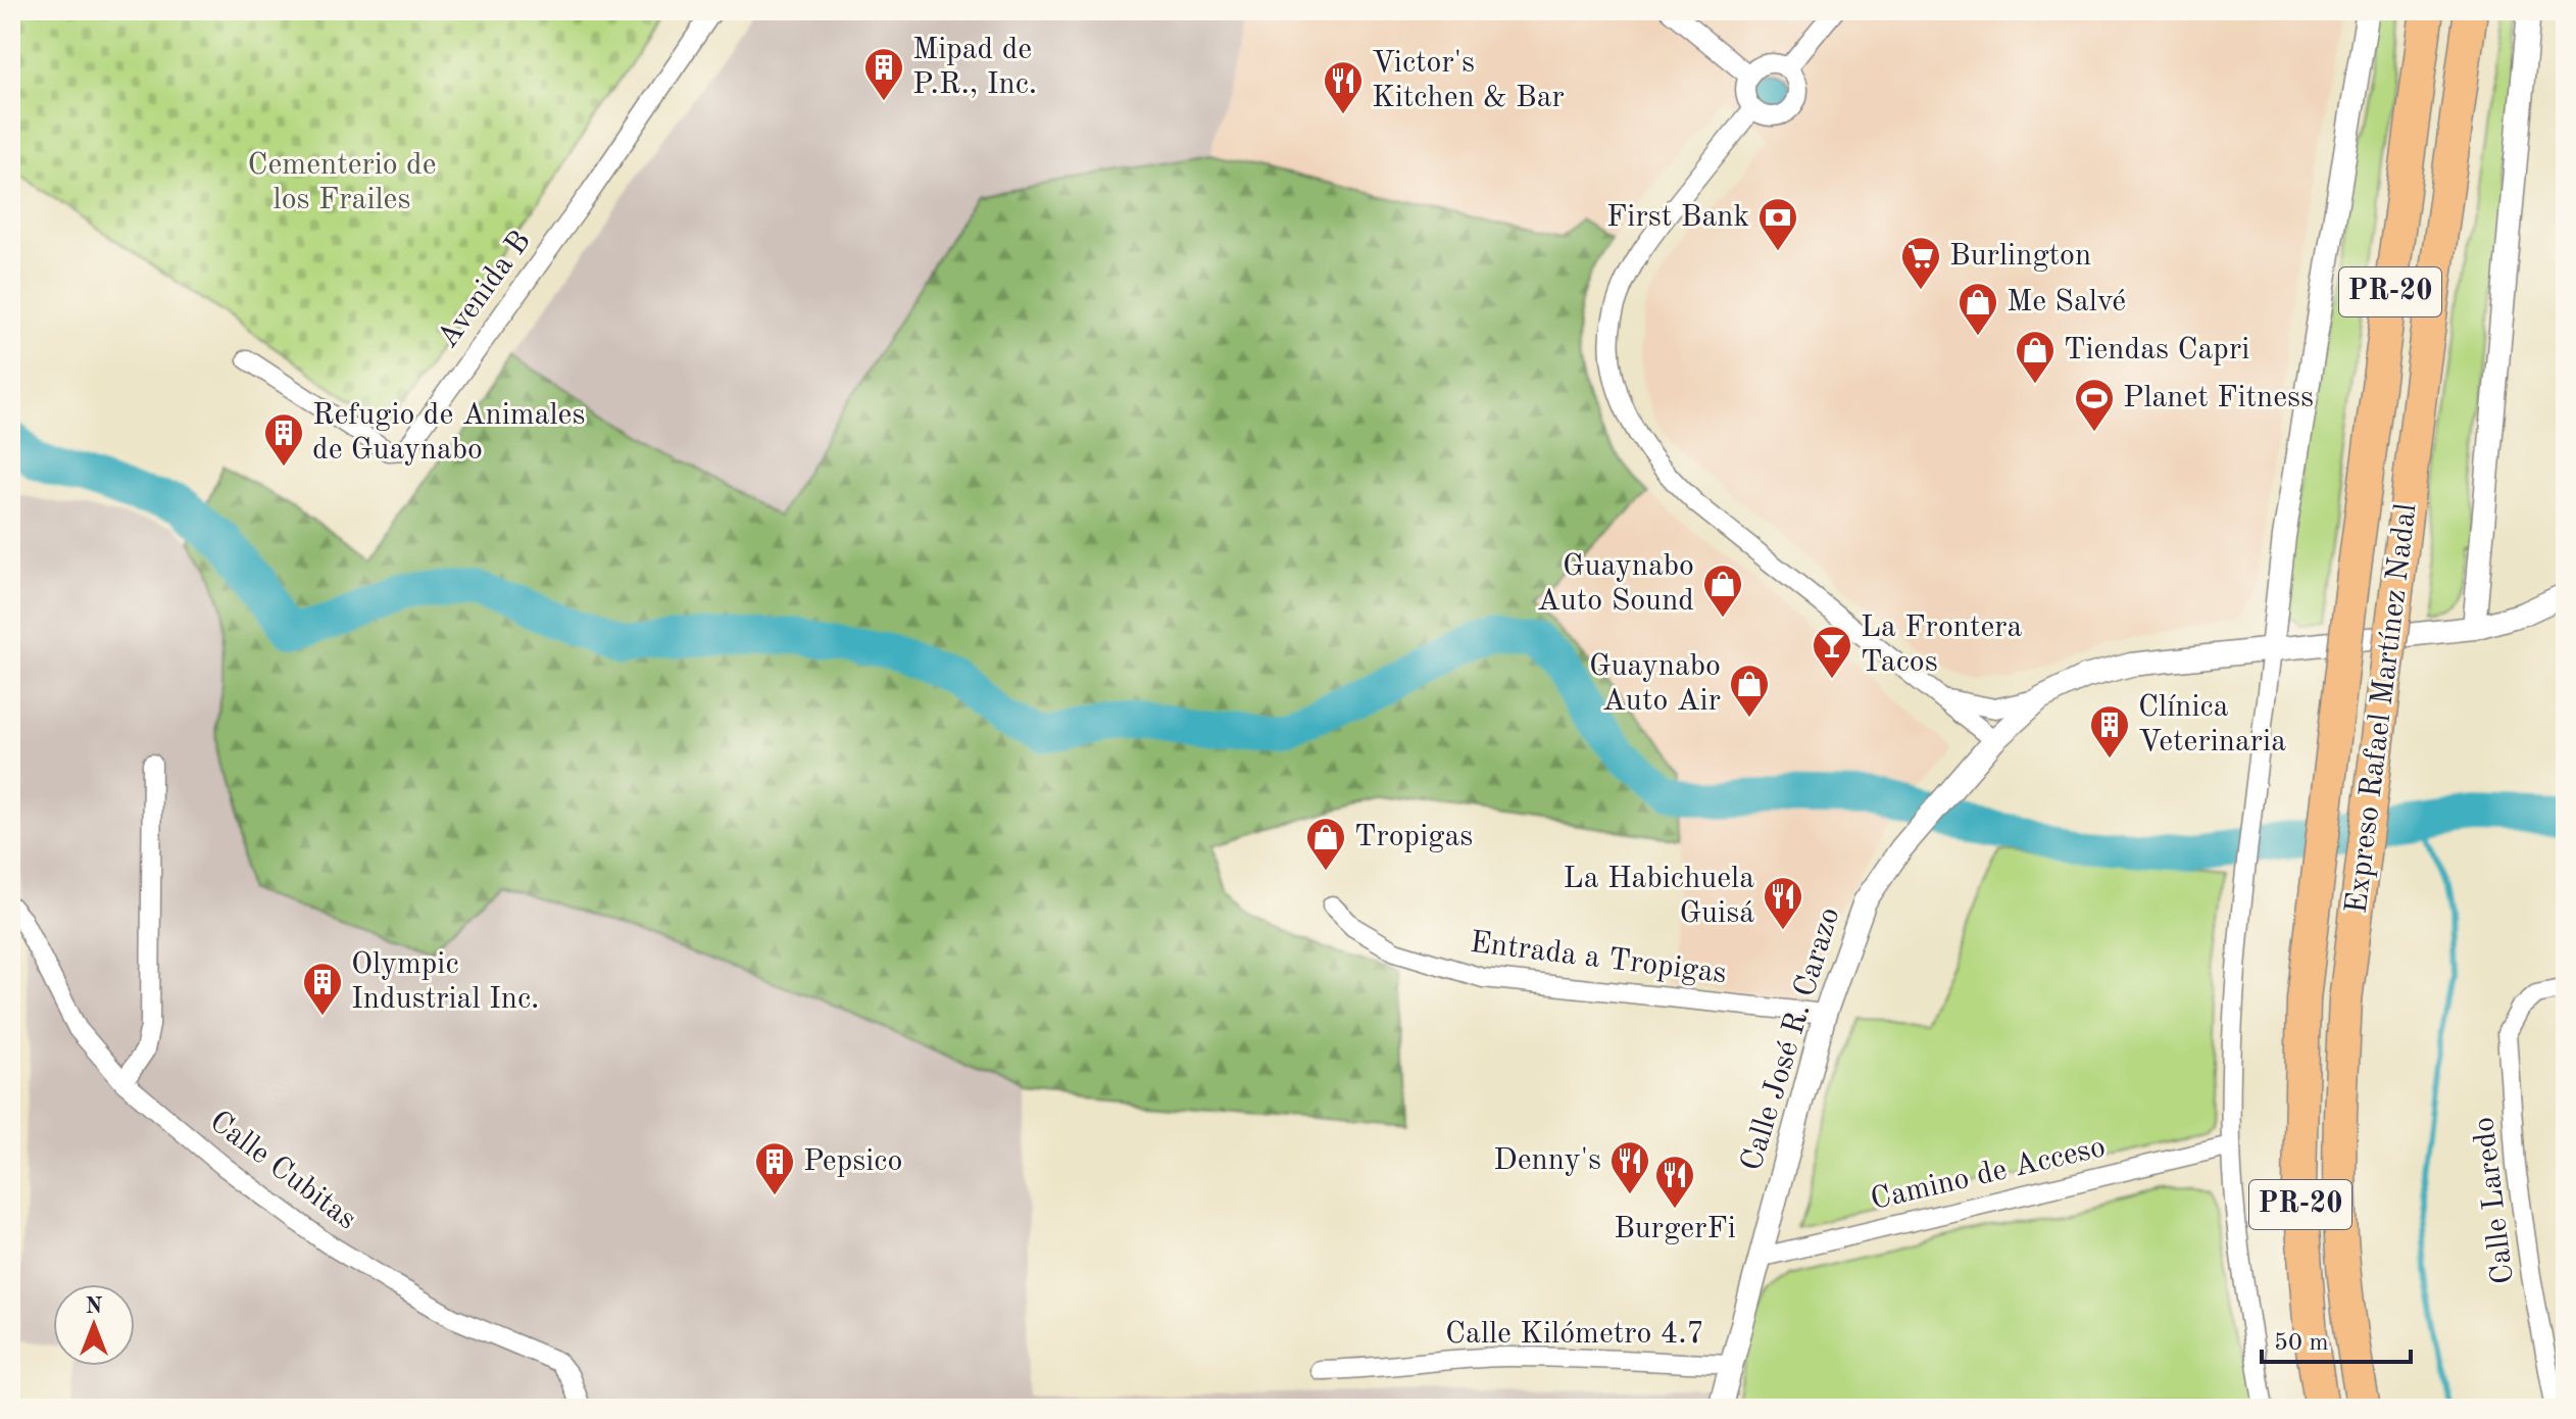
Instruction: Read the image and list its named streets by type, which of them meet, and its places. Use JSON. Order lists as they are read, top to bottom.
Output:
{
  "streets": {
    "highway": ["PR-20", "Expreso Rafael Martínez Nadal"],
    "street": [
      "Avenida B",
      "Entrada a Tropigas",
      "Calle José R. Carazo",
      "Calle Cubitas",
      "Camino de Acceso",
      "Calle Laredo",
      "Calle Kilómetro 4.7"
    ]
  },
  "crossings": [
    ["Entrada a Tropigas", "Calle José R. Carazo"],
    ["Calle José R. Carazo", "Camino de Acceso"],
    ["Calle José R. Carazo", "Calle Kilómetro 4.7"]
  ],
  "parks": ["Cementerio de los Frailes"],
  "places": {
    "building": [
      "Mipad de P.R., Inc.",
      "Refugio de Animales de Guaynabo",
      "Clínica Veterinaria",
      "Olympic Industrial Inc.",
      "Pepsico"
    ],
    "restaurant": [
      "Victor's Kitchen & Bar",
      "La Habichuela Guisá",
      "Denny's",
      "BurgerFi"
    ],
    "bank": ["First Bank"],
    "supermarket": ["Burlington"],
    "shop": [
      "Me Salvé",
      "Tiendas Capri",
      "Guaynabo Auto Sound",
      "Guaynabo Auto Air",
      "Tropigas"
    ],
    "sports": ["Planet Fitness"],
    "bar": ["La Frontera Tacos"]
  },
  "scale_bar": "50 m",
  "north": "top"
}
